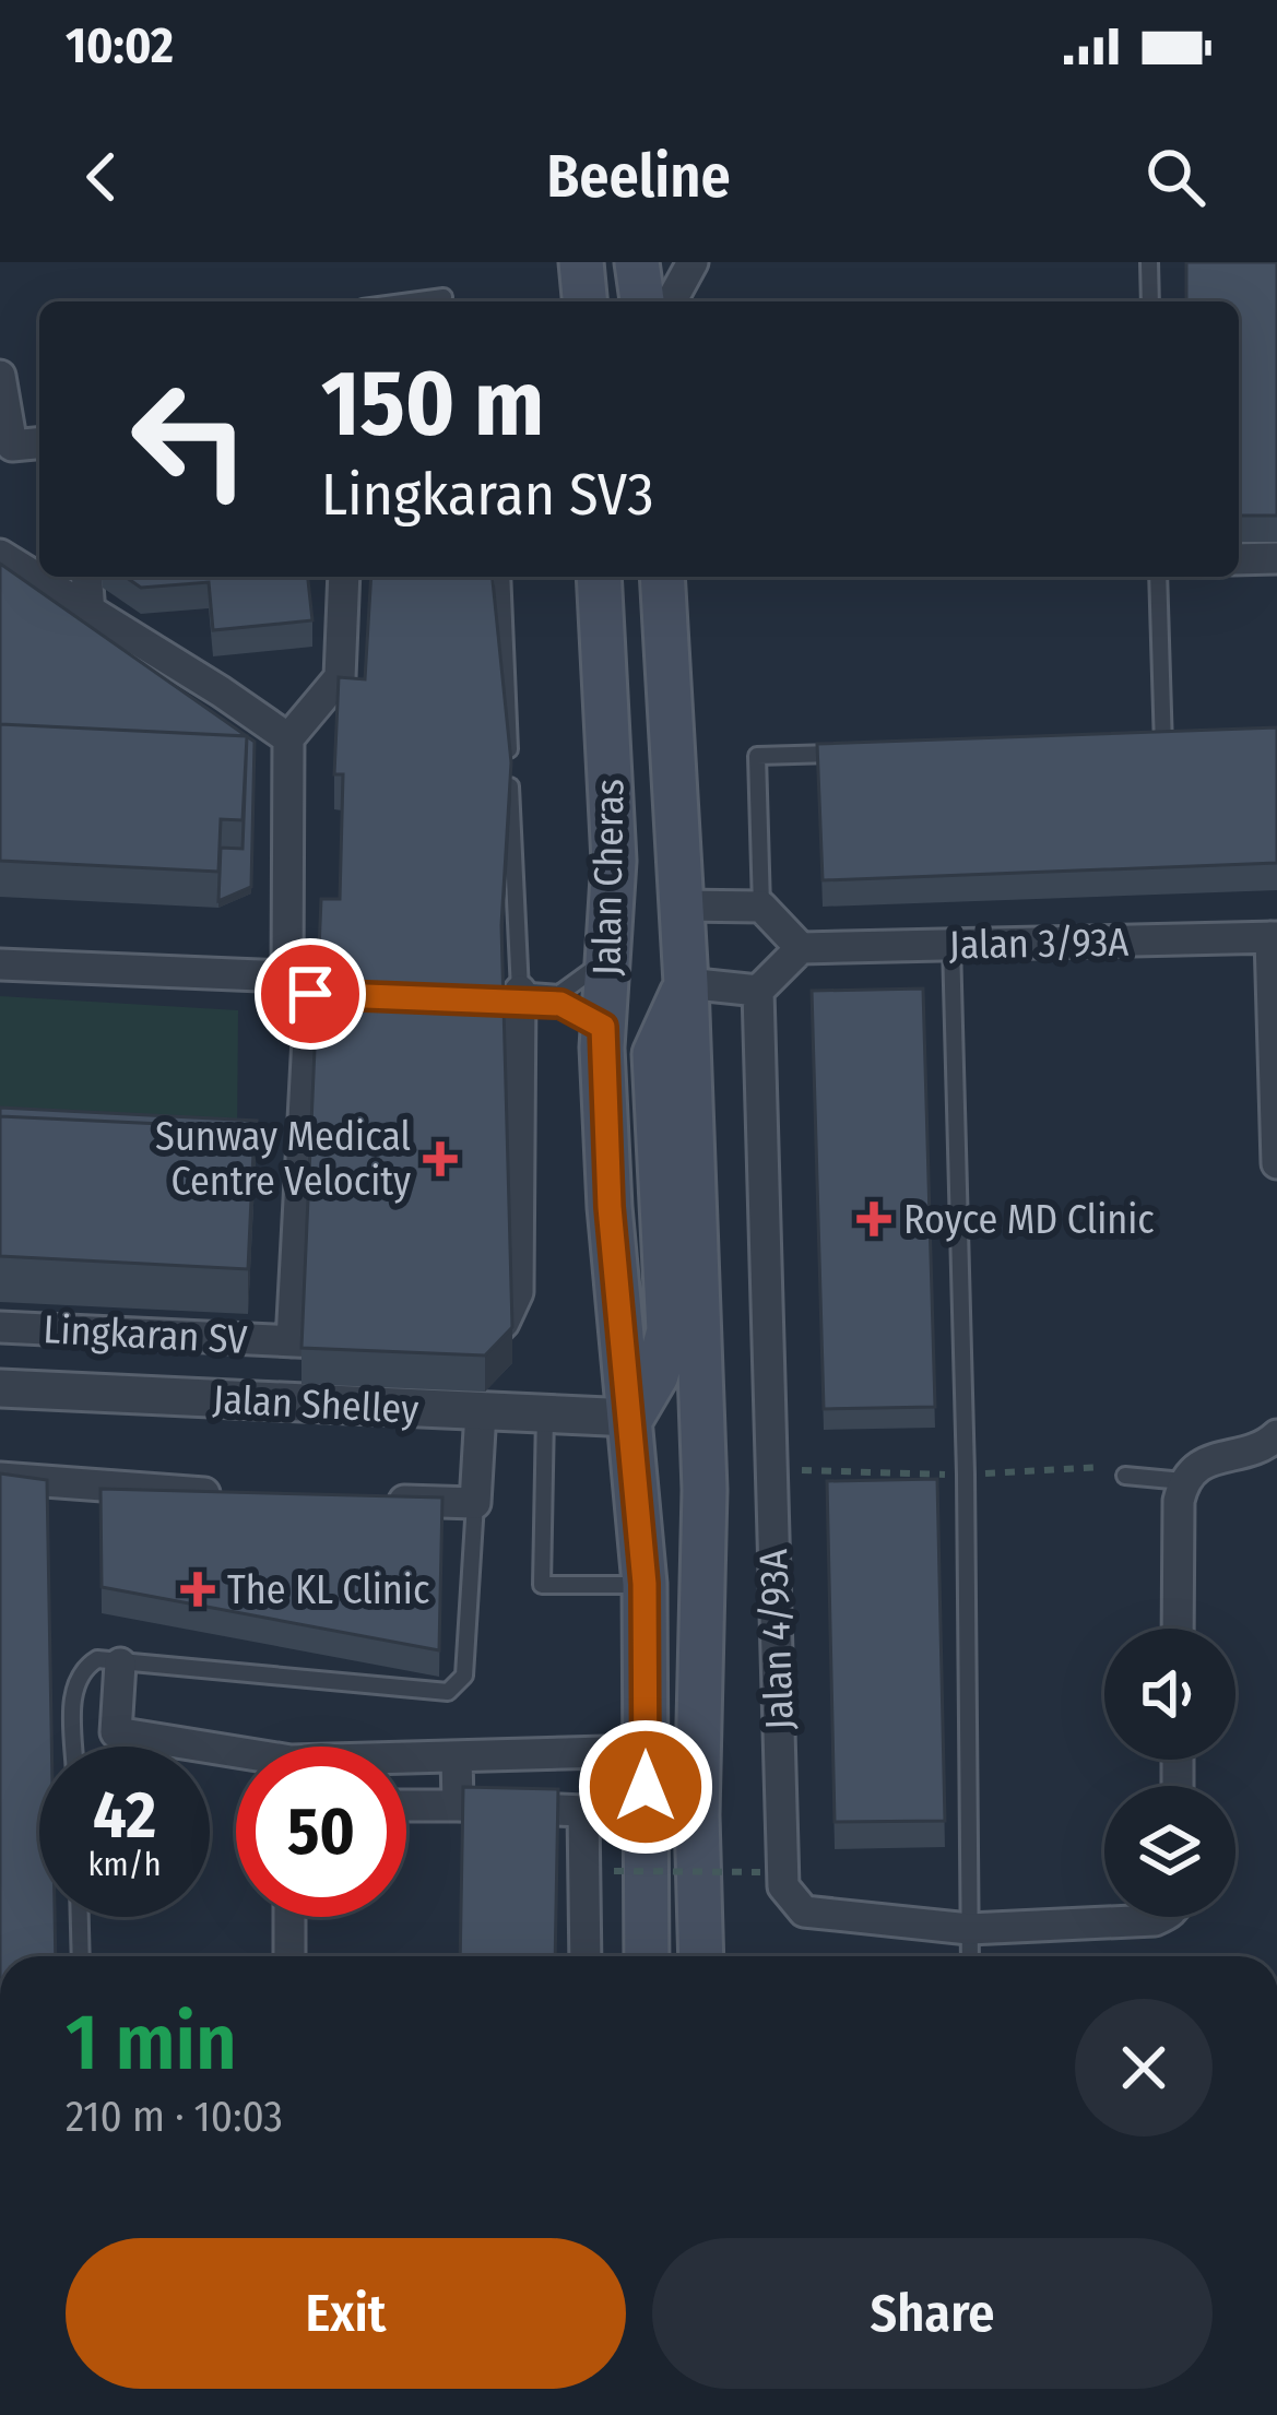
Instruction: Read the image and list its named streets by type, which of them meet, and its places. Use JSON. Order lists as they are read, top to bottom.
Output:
{
  "streets": {
    "main road": ["Jalan Cheras"],
    "street": [
      "Jalan 3/93A",
      "Lingkaran SV",
      "Jalan Shelley",
      "Jalan 4/93A"
    ]
  },
  "crossings": [
    ["Jalan Cheras", "Jalan Shelley"]
  ],
  "places": {
    "health": ["Sunway Medical Centre Velocity", "Royce MD Clinic", "The KL Clinic"]
  },
  "page": {
    "status": "10:02",
    "header": "Beeline",
    "turn": ["150 m", "Lingkaran SV3"],
    "speed": "42 km/h",
    "limit": "50",
    "heading": ["1 min", "210 m · 10:03"],
    "buttons": ["Exit", "Share"]
  }
}
